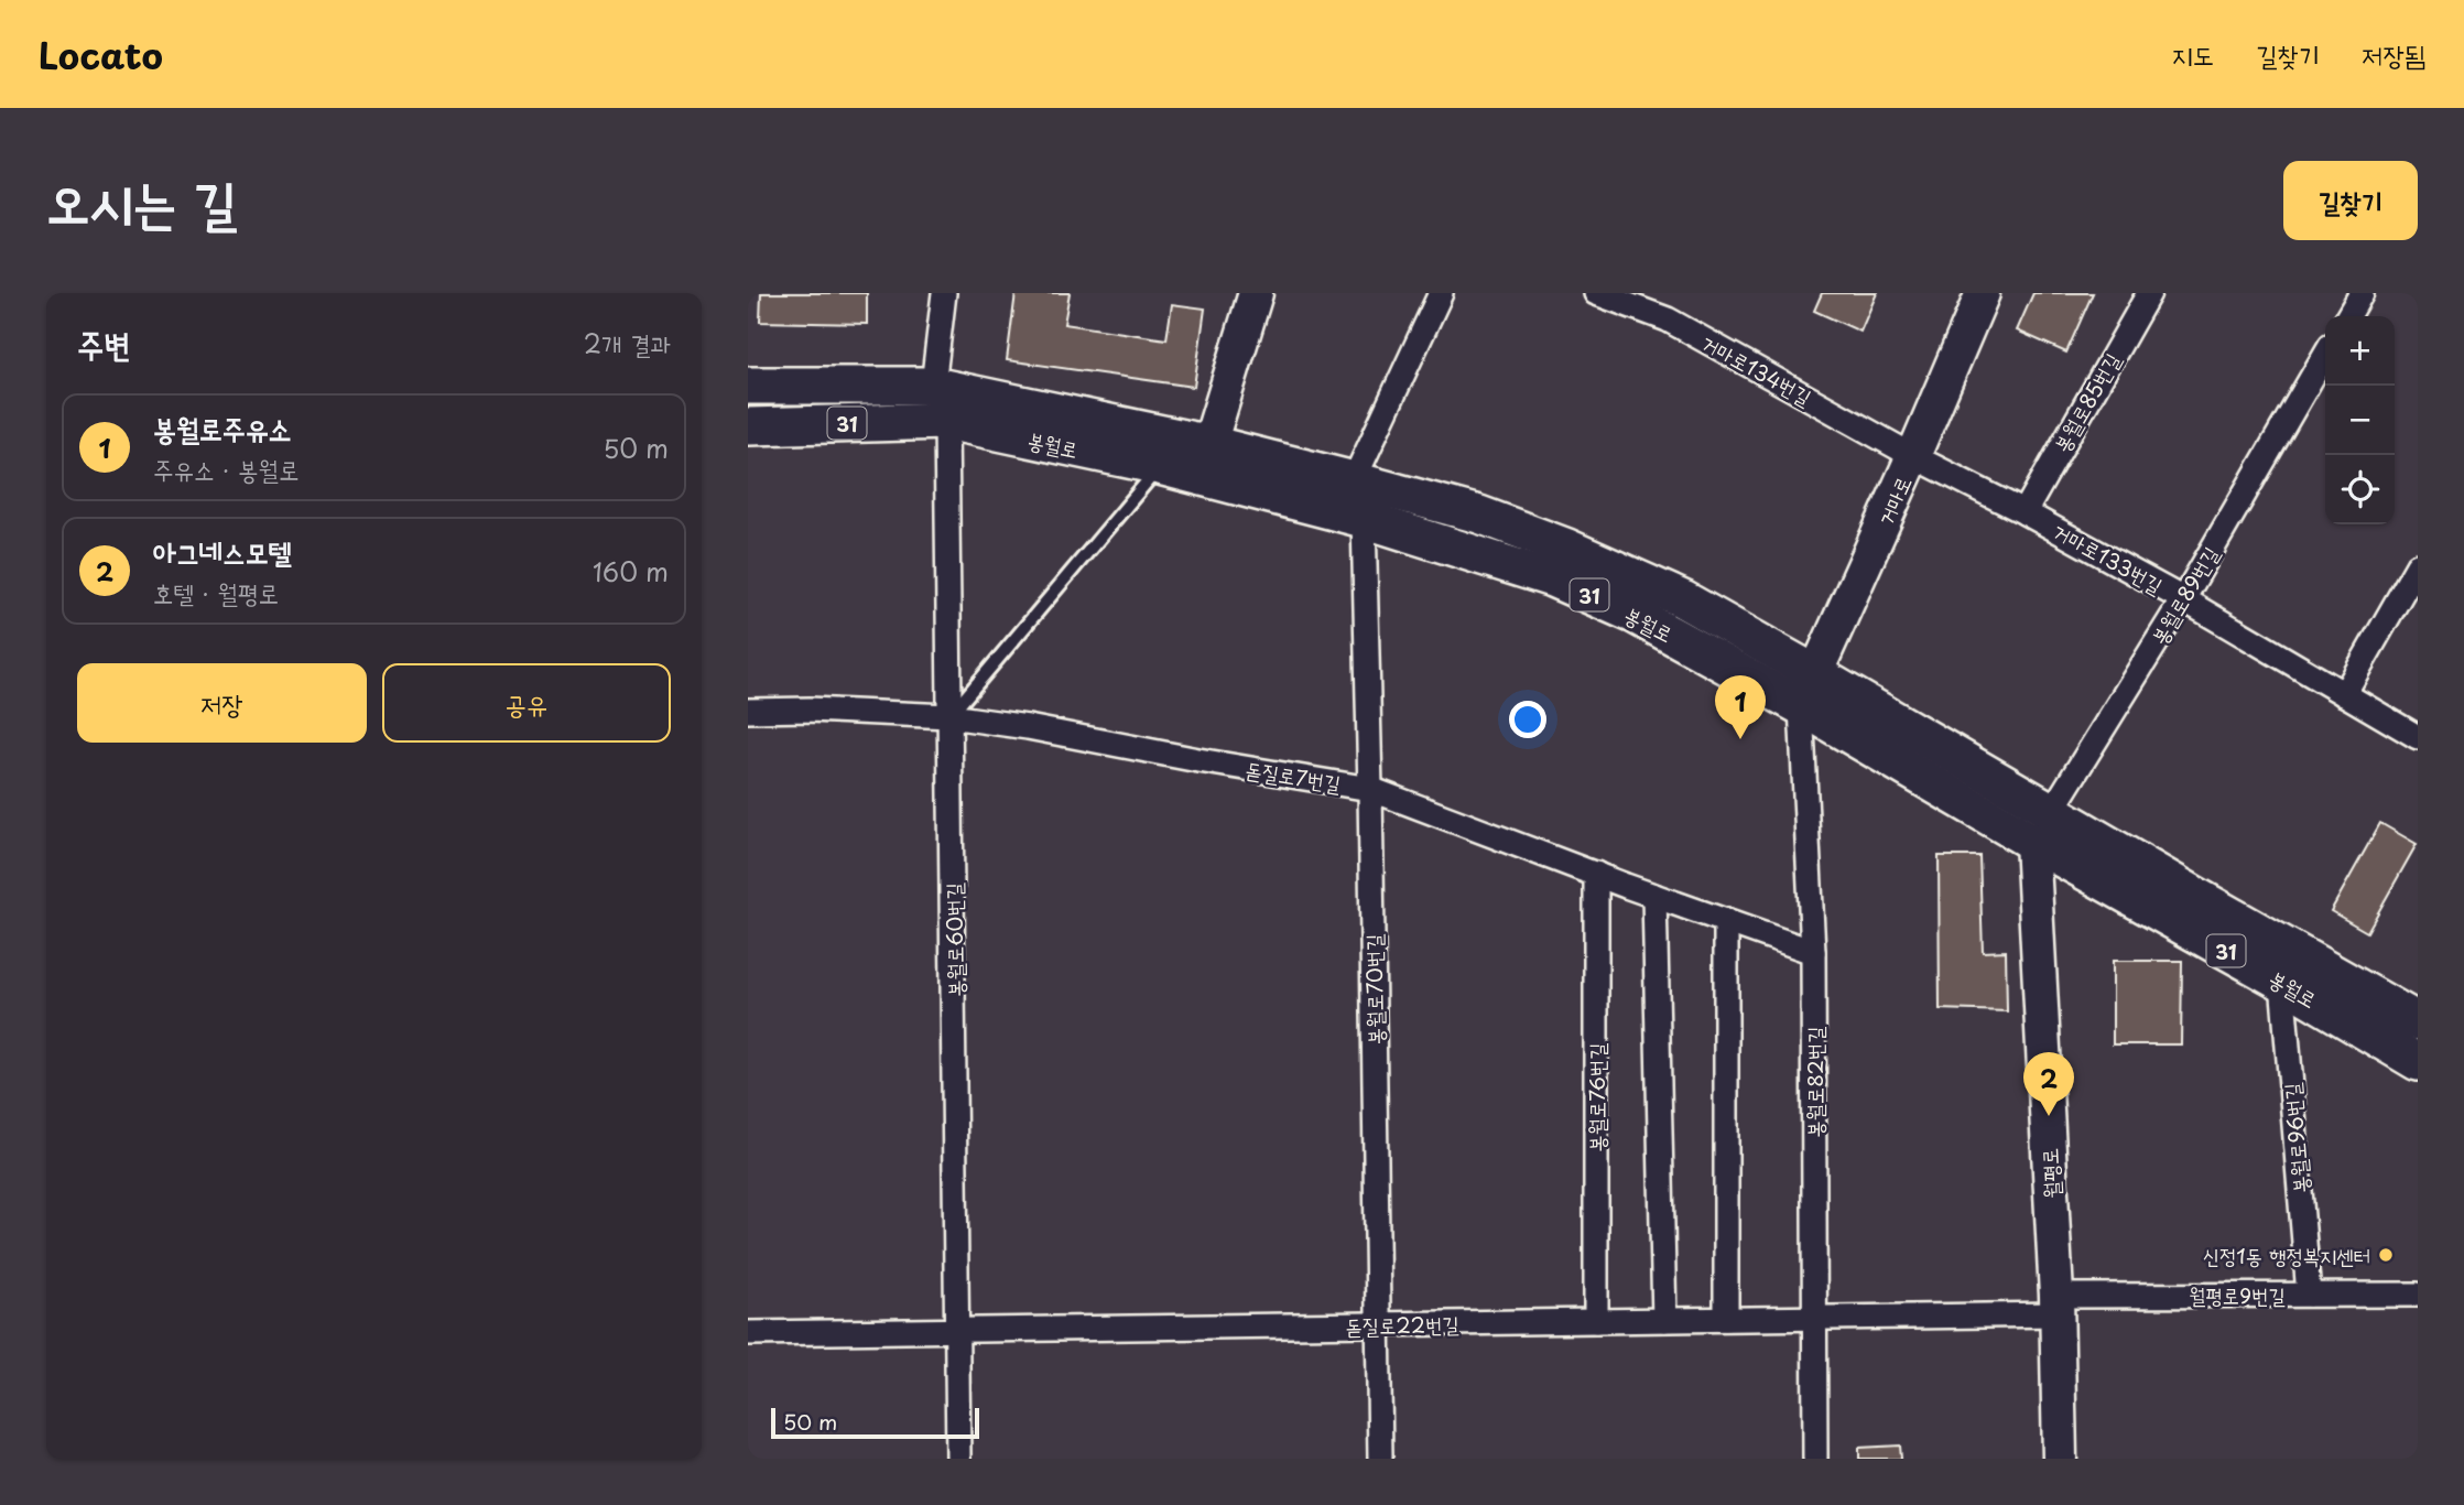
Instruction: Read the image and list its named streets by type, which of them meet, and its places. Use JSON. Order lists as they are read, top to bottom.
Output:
{
  "streets": {
    "main road": [
      "31",
      "봉월로",
      "거마로",
      "월평로"
    ],
    "street": [
      "거마로134번길",
      "봉월로85번길",
      "거마로133번길",
      "봉월로89번길",
      "돋질로7번길",
      "봉월로60번길",
      "봉월로70번길",
      "봉월로82번길",
      "봉월로76번길",
      "봉월로96번길",
      "월평로9번길",
      "돋질로22번길"
    ]
  },
  "crossings": [
    ["거마로134번길", "거마로"],
    ["거마로134번길", "거마로133번길"],
    ["봉월로85번길", "거마로133번길"],
    ["봉월로", "거마로"],
    ["봉월로", "봉월로89번길"],
    ["봉월로", "봉월로60번길"],
    ["봉월로", "봉월로70번길"],
    ["봉월로", "봉월로82번길"],
    ["봉월로", "봉월로96번길"],
    ["봉월로", "월평로"],
    ["거마로", "거마로133번길"],
    ["거마로", "봉월로82번길"],
    ["거마로133번길", "봉월로89번길"],
    ["봉월로89번길", "월평로"],
    ["돋질로7번길", "봉월로60번길"],
    ["돋질로7번길", "봉월로70번길"],
    ["돋질로7번길", "봉월로82번길"],
    ["돋질로7번길", "봉월로76번길"],
    ["봉월로60번길", "돋질로22번길"],
    ["봉월로70번길", "돋질로22번길"],
    ["봉월로82번길", "돋질로22번길"],
    ["봉월로76번길", "돋질로22번길"],
    ["봉월로96번길", "월평로9번길"],
    ["월평로", "월평로9번길"],
    ["월평로", "돋질로22번길"],
    ["월평로9번길", "돋질로22번길"]
  ],
  "places": ["신정1동 행정복지센터"],
  "scale_bar": "50 m",
  "page": {
    "header": "Locato",
    "nav": ["지도", "길찾기", "저장됨"],
    "title": "오시는 길",
    "buttons": [
      "길찾기",
      ["저장", "공유"]
    ],
    "heading": ["주변", "2개 결과"],
    "map_buttons": ["+", "−"],
    "list": [
      {
        "mark": "1",
        "name": "봉월로주유소",
        "note": "주유소 · 봉월로",
        "value": "50 m"
      },
      {
        "mark": "2",
        "name": "아그네스모텔",
        "note": "호텔 · 월평로",
        "value": "160 m"
      }
    ],
    "pins": ["1", "2"],
    "scale": "50 m"
  }
}
